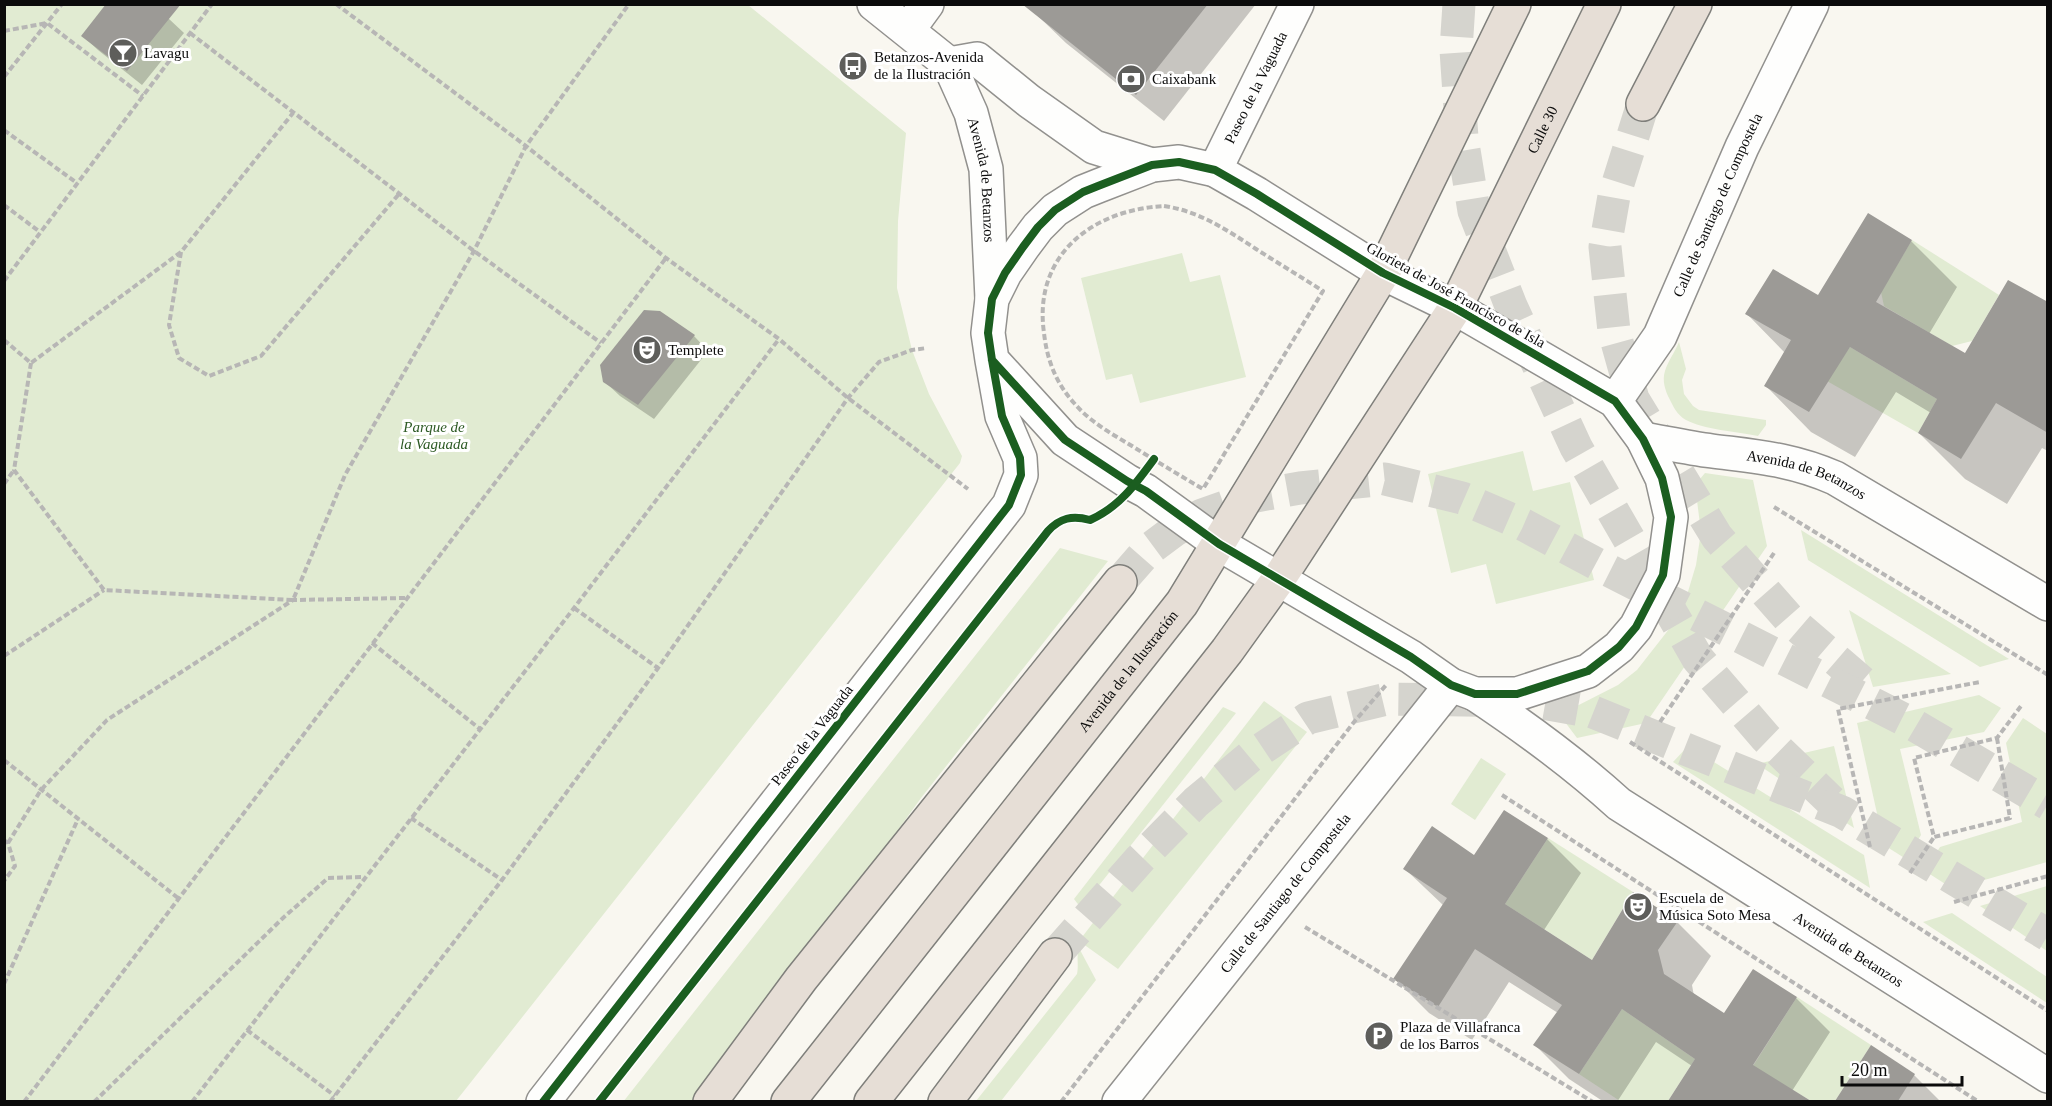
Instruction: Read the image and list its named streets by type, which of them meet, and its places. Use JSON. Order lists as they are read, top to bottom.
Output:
{
  "streets": {
    "highway": ["Calle 30", "Avenida de la Ilustración"],
    "street": [
      "Paseo de la Vaguada",
      "Avenida de Betanzos",
      "Calle de Santiago de Compostela",
      "Glorieta de José Francisco de Isla"
    ]
  },
  "crossings": [
    ["Paseo de la Vaguada", "Glorieta de José Francisco de Isla"],
    ["Calle 30", "Glorieta de José Francisco de Isla"],
    ["Avenida de Betanzos", "Calle de Santiago de Compostela"],
    ["Avenida de Betanzos", "Glorieta de José Francisco de Isla"],
    ["Calle de Santiago de Compostela", "Glorieta de José Francisco de Isla"],
    ["Glorieta de José Francisco de Isla", "Avenida de la Ilustración"]
  ],
  "parks": ["Parque de la Vaguada"],
  "places": {
    "bar": ["Lavagu"],
    "bus stop": ["Betanzos-Avenida de la Ilustración"],
    "bank": ["Caixabank"],
    "theatre": ["Templete", "Escuela de Música Soto Mesa"],
    "parking": ["Plaza de Villafranca de los Barros"]
  },
  "scale_bar": "20 m"
}
